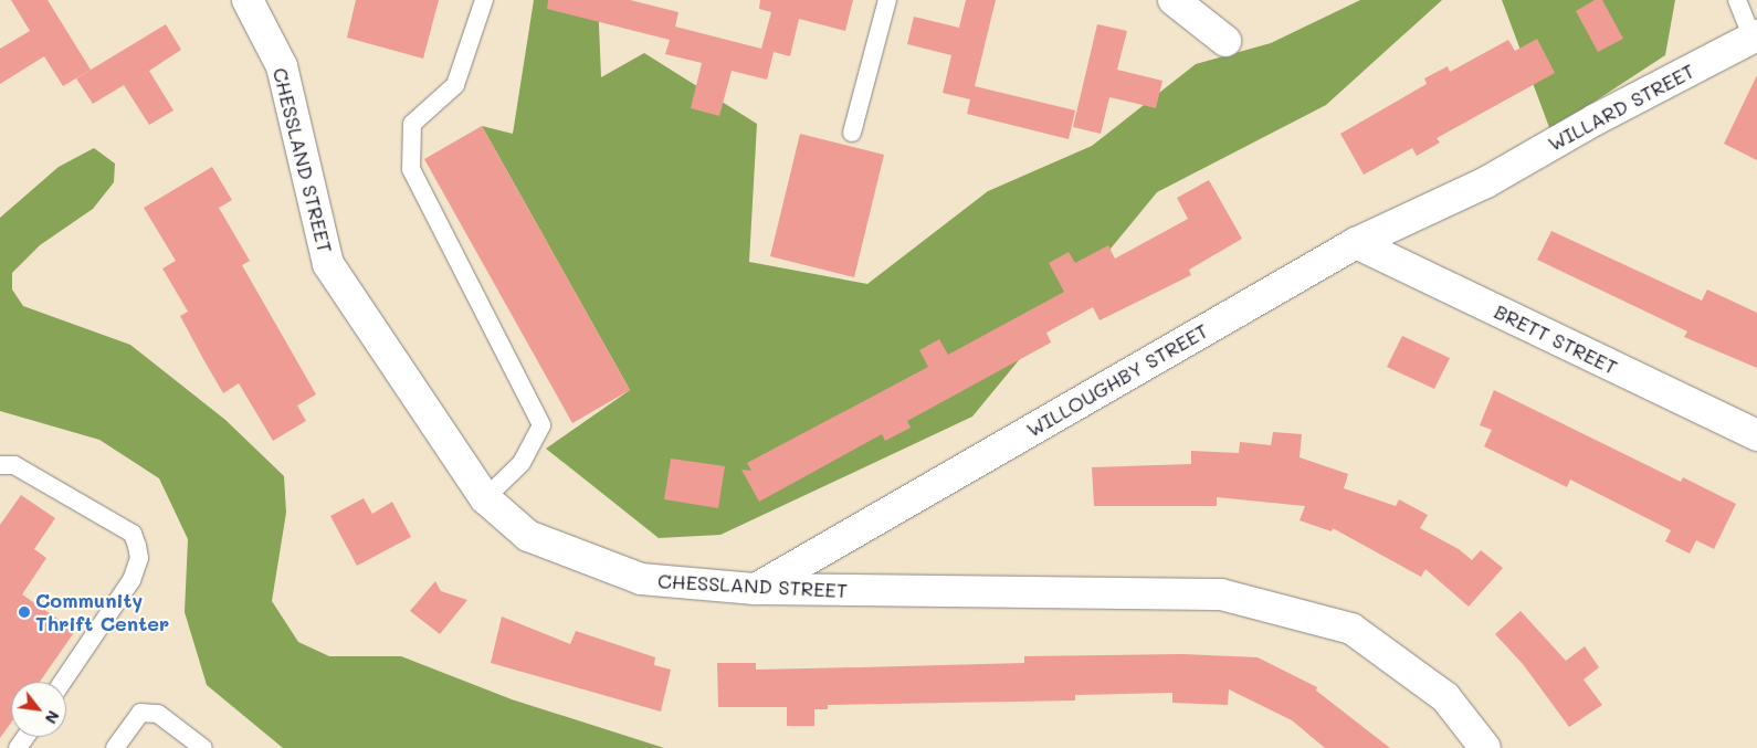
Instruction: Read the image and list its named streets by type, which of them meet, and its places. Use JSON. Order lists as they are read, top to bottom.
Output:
{
  "streets": {
    "street": [
      "WILLARD STREET",
      "CHESSLAND STREET",
      "BRETT STREET",
      "WILLOUGHBY STREET"
    ]
  },
  "crossings": [
    ["WILLARD STREET", "WILLOUGHBY STREET"],
    ["CHESSLAND STREET", "WILLOUGHBY STREET"],
    ["BRETT STREET", "WILLOUGHBY STREET"]
  ],
  "places": ["Community Thrift Center"],
  "north": "bottom right"
}
